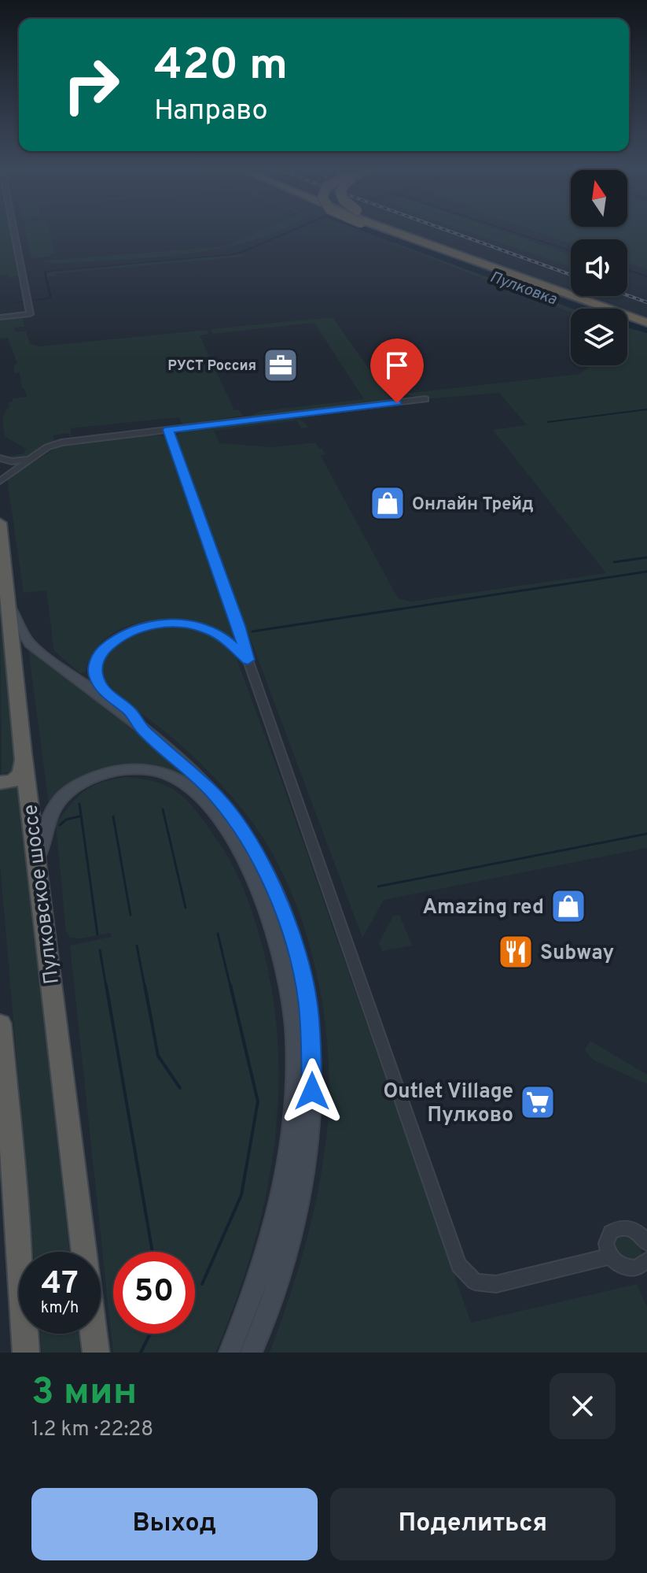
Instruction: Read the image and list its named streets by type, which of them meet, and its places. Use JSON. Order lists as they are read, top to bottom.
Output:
{
  "streets": {
    "highway": ["Пулковское шоссе"]
  },
  "water": ["Пулковка"],
  "places": {
    "office": ["РУСТ Россия"],
    "shop": ["Онлайн Трейд", "Amazing red"],
    "restaurant": ["Subway"],
    "supermarket": ["Outlet Village Пулково"]
  },
  "north": "top",
  "page": {
    "turn": ["420 m", "Направо"],
    "speed": "47 km/h",
    "limit": "50",
    "heading": ["3 мин", "1.2 km · 22:28"],
    "buttons": ["Выход", "Поделиться"]
  }
}
